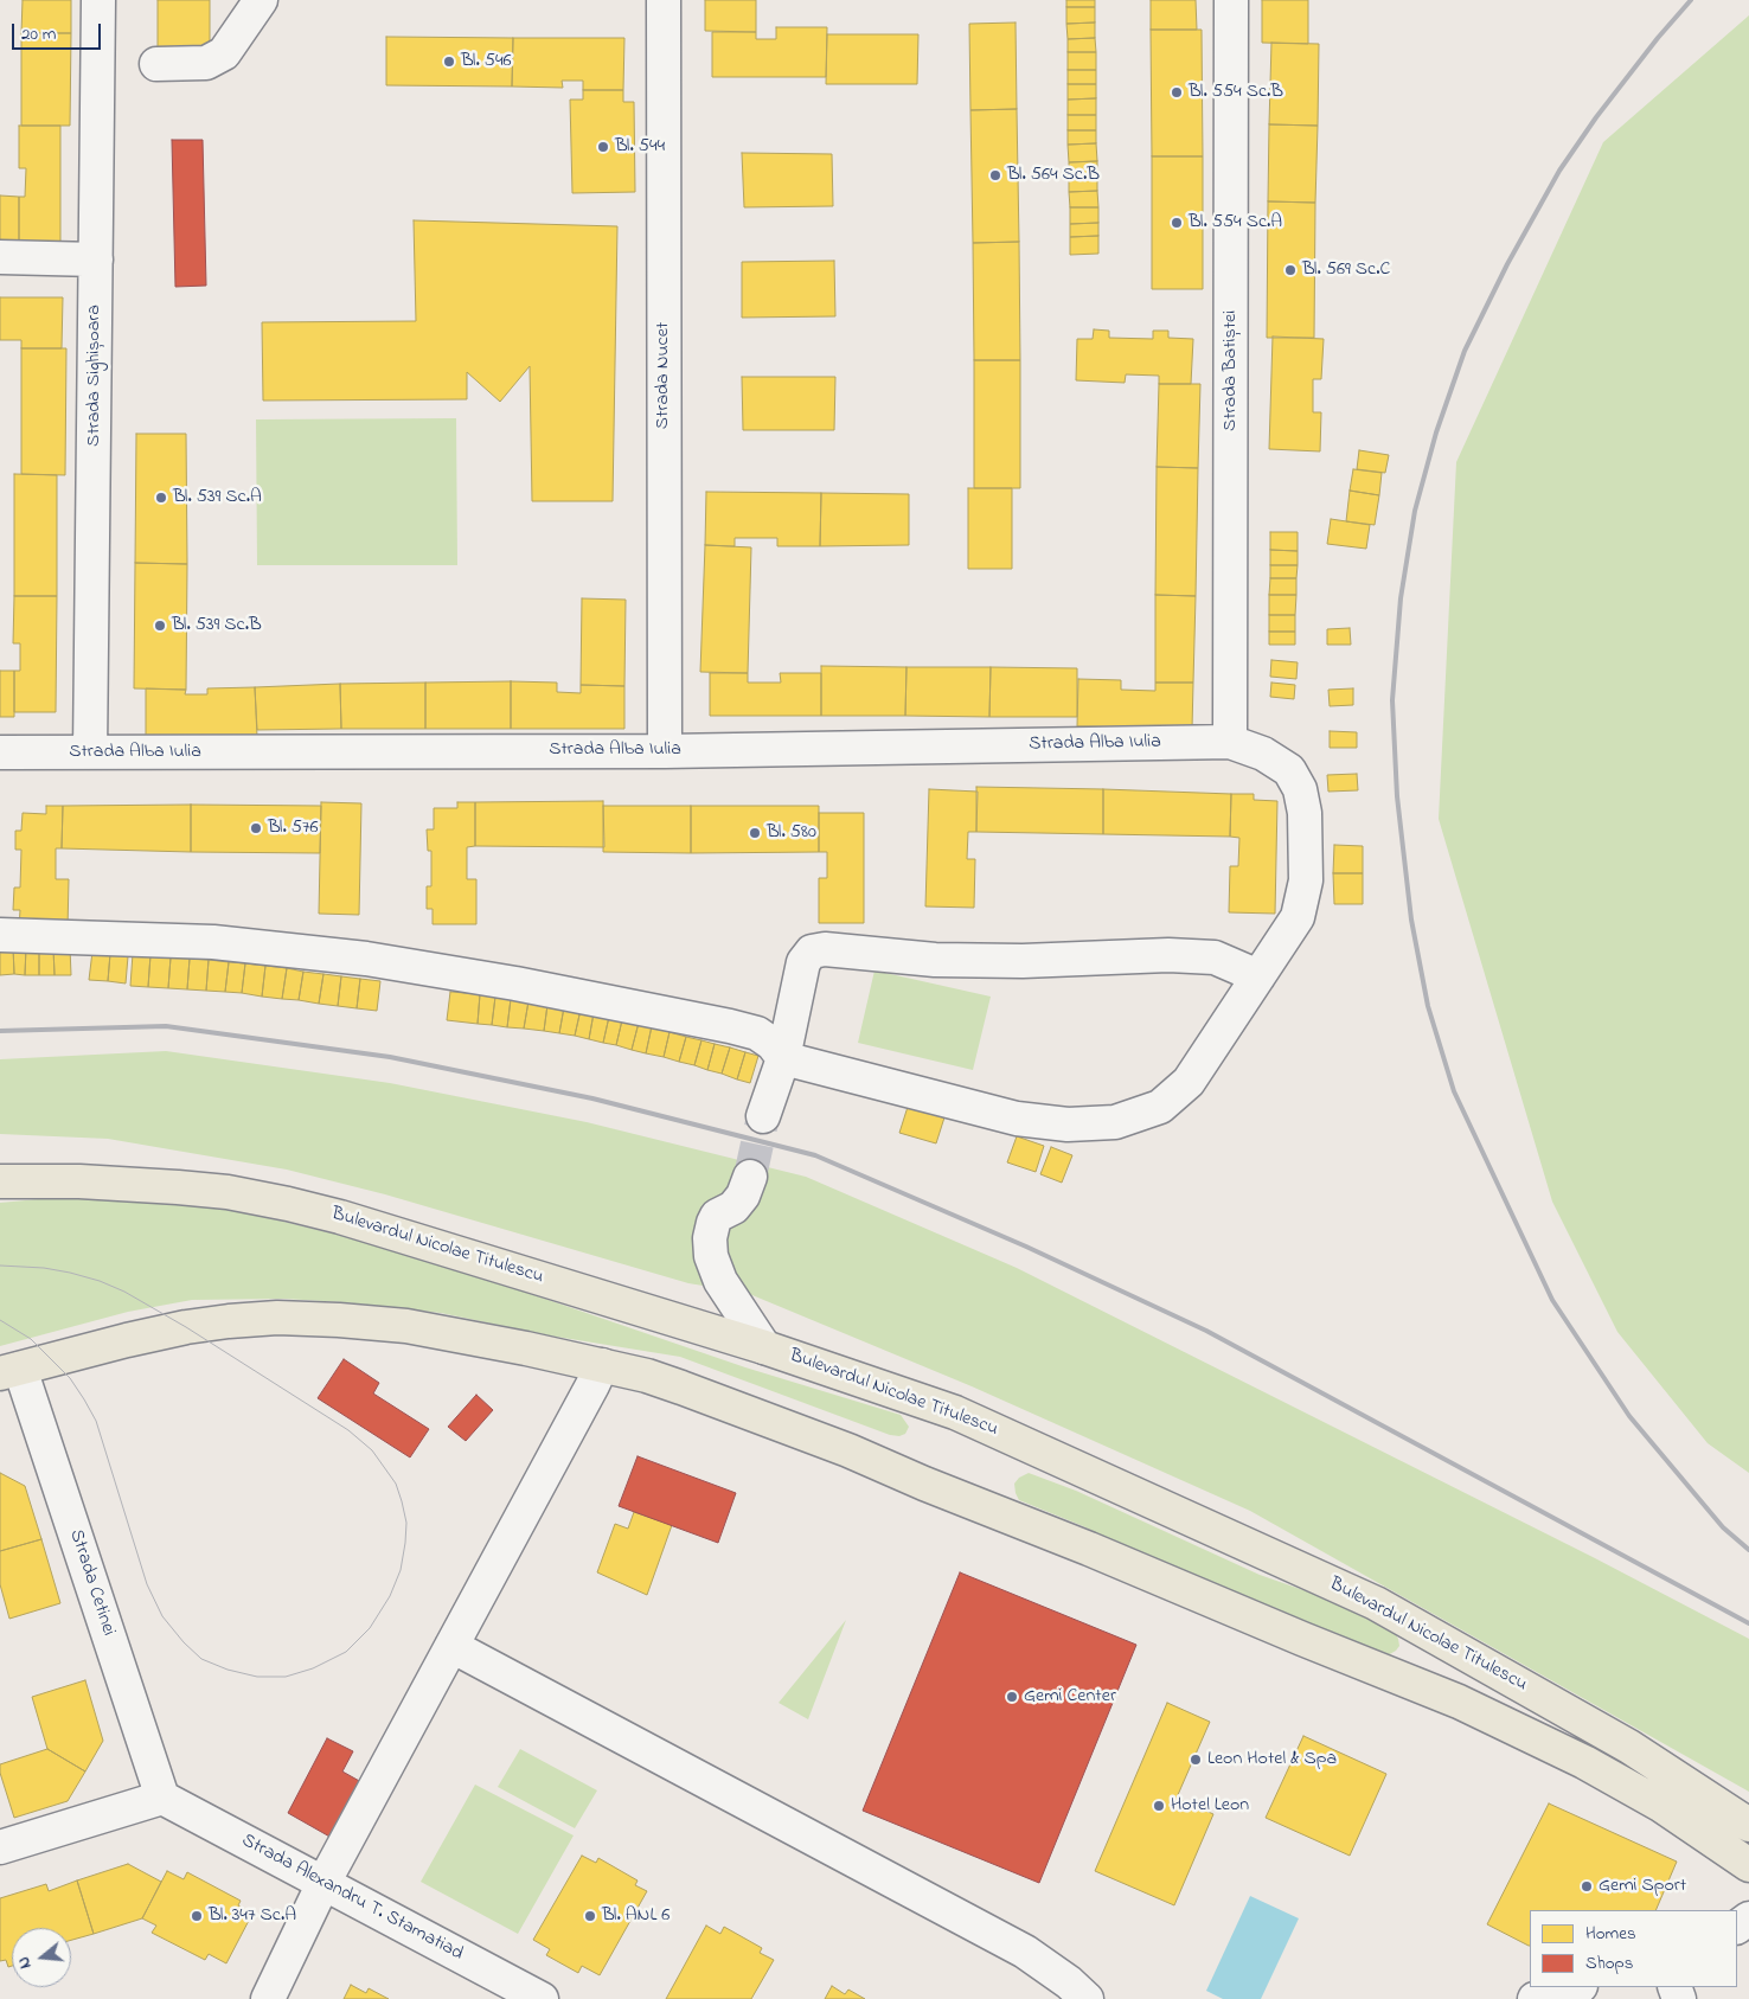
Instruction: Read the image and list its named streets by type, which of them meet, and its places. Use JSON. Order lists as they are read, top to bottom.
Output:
{
  "streets": {
    "main road": ["Bulevardul Nicolae Titulescu"],
    "street": [
      "Strada Batiștei",
      "Strada Sighișoara",
      "Strada Nucet",
      "Strada Alba Iulia",
      "Strada Cetinei",
      "Strada Alexandru T. Stamatiad"
    ]
  },
  "crossings": [
    ["Strada Batiștei", "Strada Alba Iulia"],
    ["Strada Sighișoara", "Strada Alba Iulia"],
    ["Strada Nucet", "Strada Alba Iulia"],
    ["Strada Cetinei", "Strada Alexandru T. Stamatiad"]
  ],
  "places": [
    "Bl. 546",
    "Bl. 554 Sc.B",
    "Bl. 544",
    "Bl. 564 Sc.B",
    "Bl. 554 Sc.A",
    "Bl. 569 Sc.C",
    "Bl. 539 Sc.A",
    "Bl. 539 Sc.B",
    "Bl. 576",
    "Bl. 580",
    "Gemi Center",
    "Leon Hotel & Spa",
    "Hotel Leon",
    "Gemi Sport",
    "Bl. 347 Sc.A",
    "Bl. ANL 6"
  ],
  "legend": ["Homes", "Shops"],
  "scale_bar": "20 m",
  "north": "left"
}
